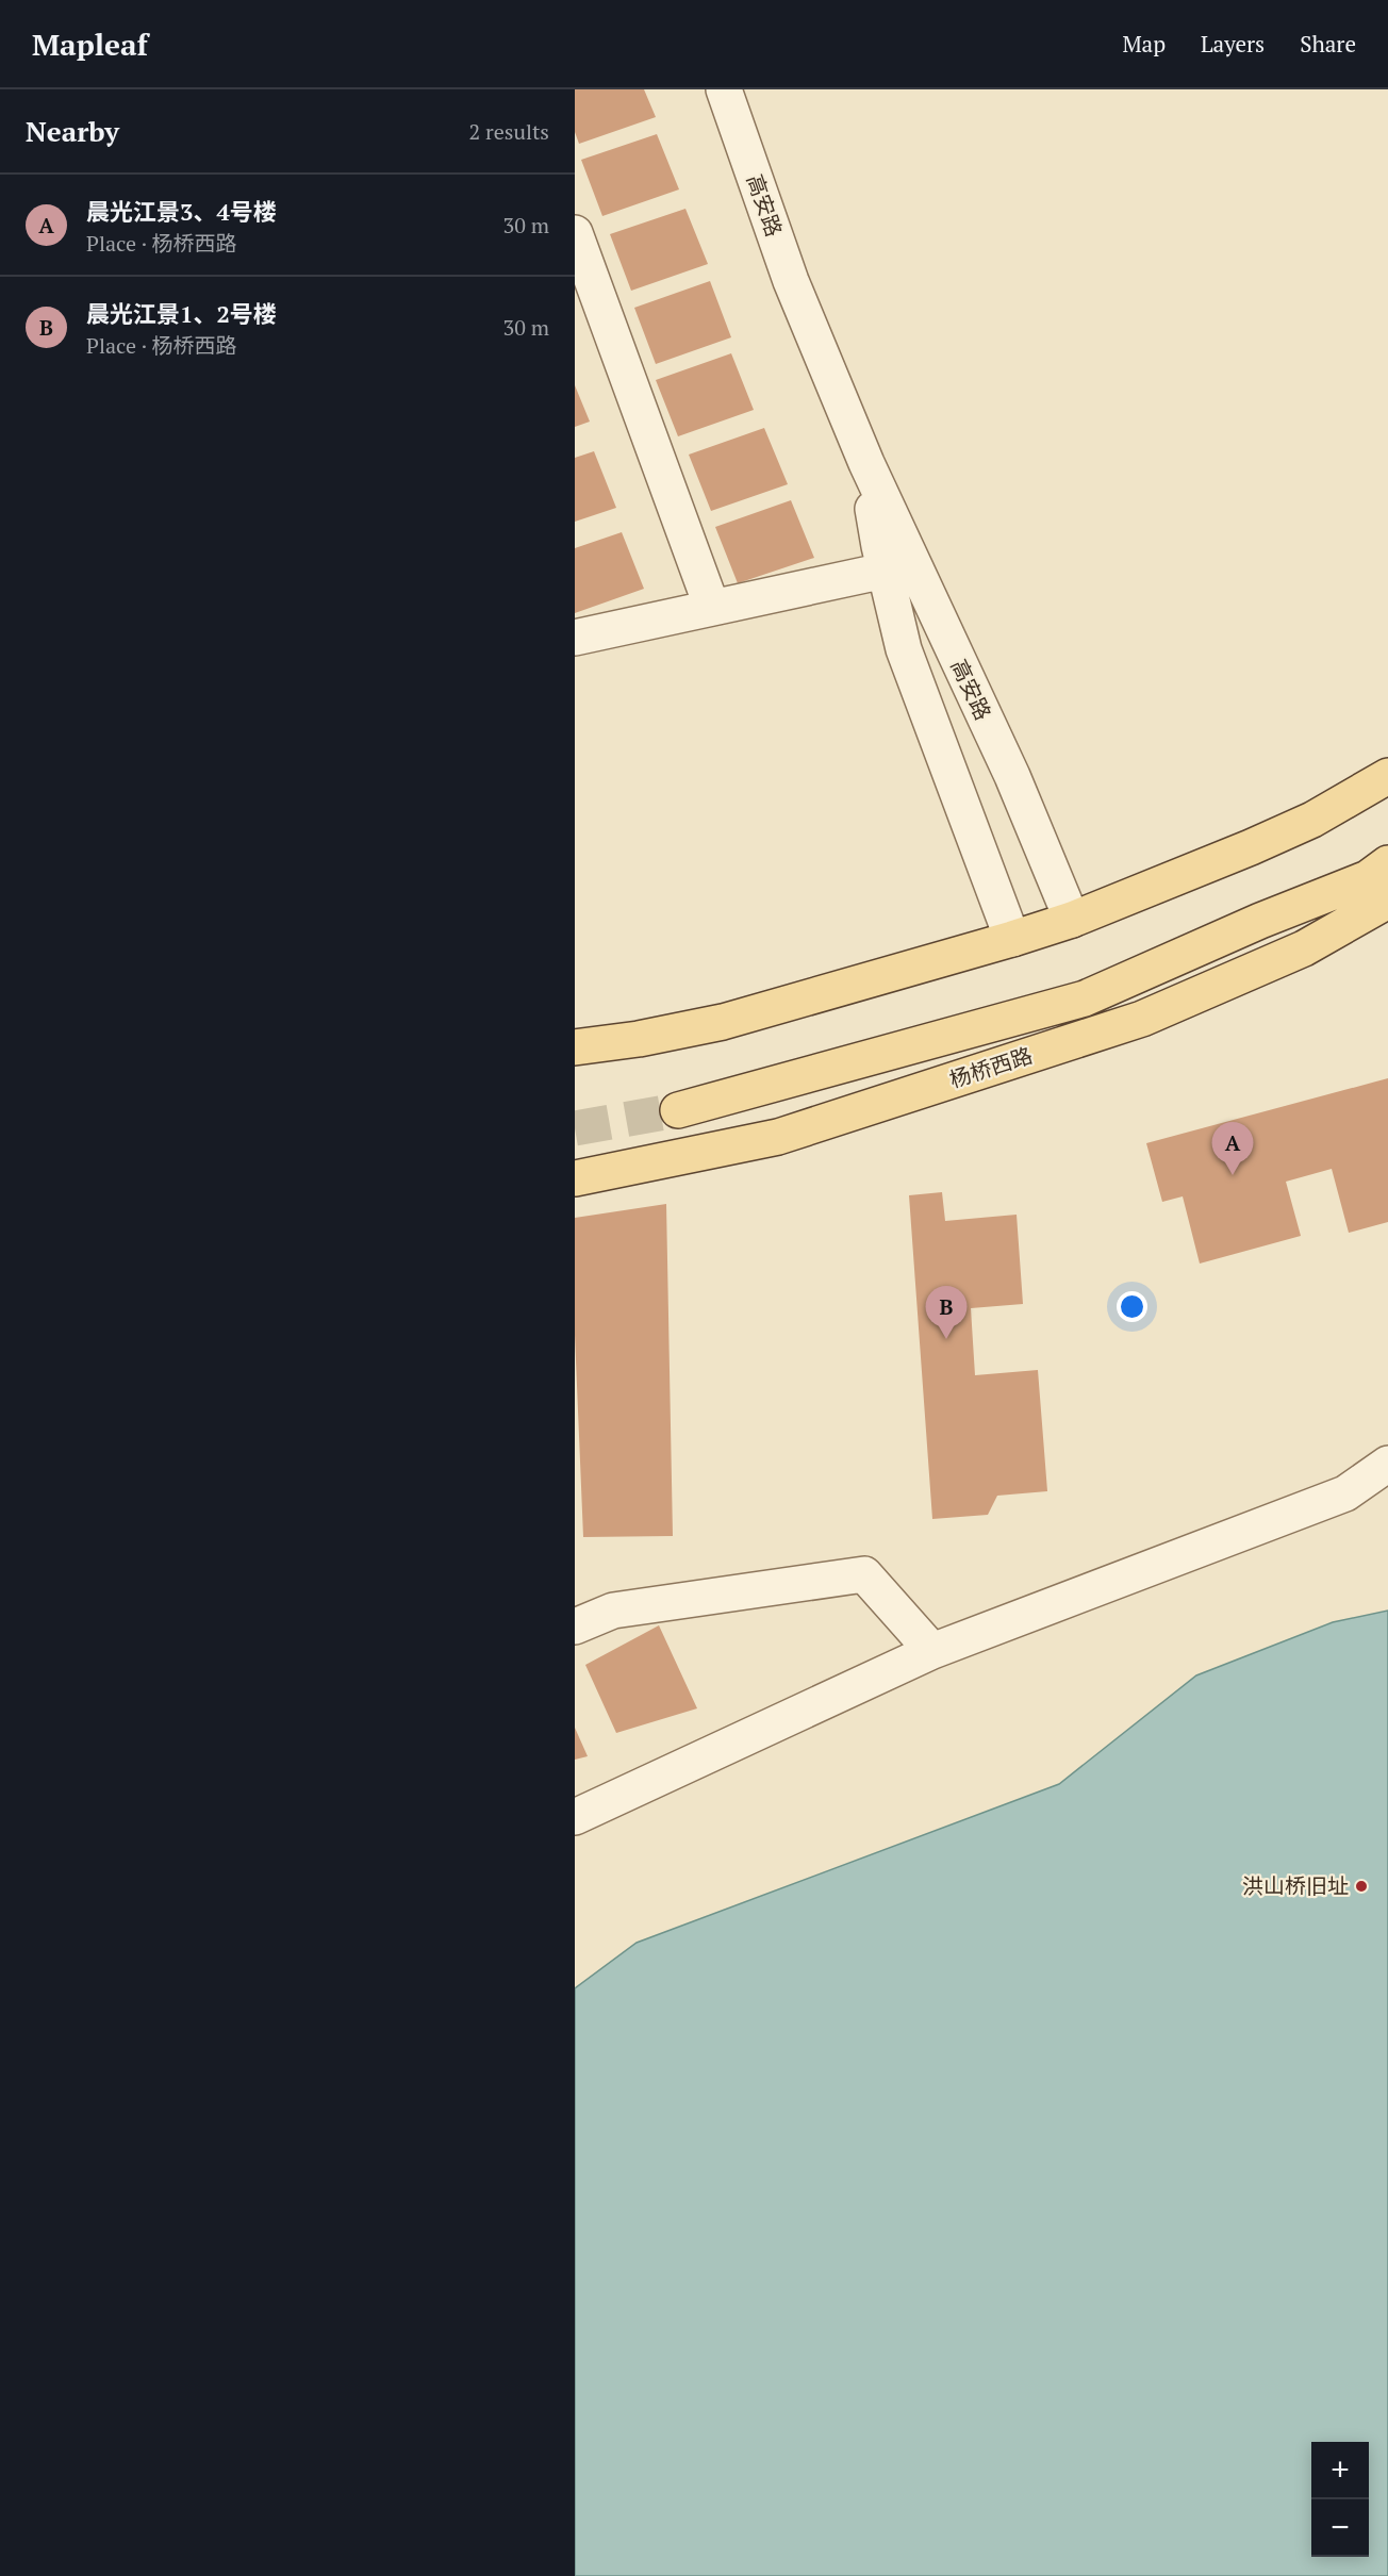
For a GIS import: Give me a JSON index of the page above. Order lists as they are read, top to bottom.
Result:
{
  "streets": {
    "main road": ["杨桥西路"],
    "street": ["高安路"]
  },
  "places": ["洪山桥旧址"],
  "page": {
    "header": "Mapleaf",
    "nav": ["Map", "Layers", "Share"],
    "heading": ["Nearby", "2 results"],
    "list": [
      {
        "mark": "A",
        "name": "晨光江景3、4号楼",
        "note": "Place · 杨桥西路",
        "value": "30 m"
      },
      {
        "mark": "B",
        "name": "晨光江景1、2号楼",
        "note": "Place · 杨桥西路",
        "value": "30 m"
      }
    ],
    "pins": ["A", "B"],
    "map_buttons": ["+", "−"]
  }
}
